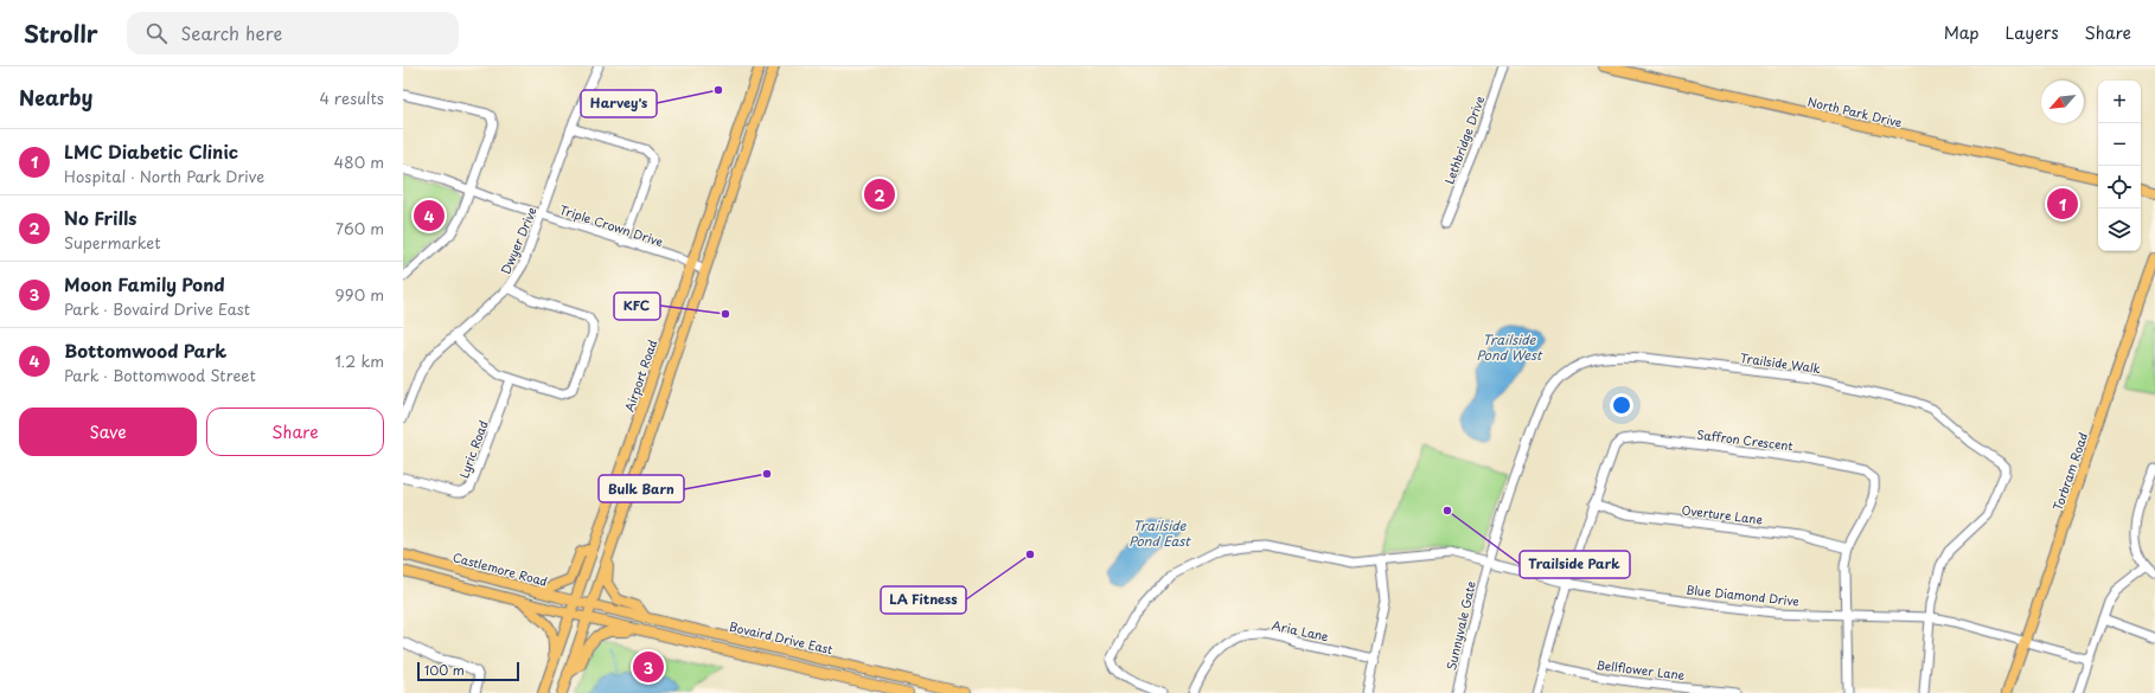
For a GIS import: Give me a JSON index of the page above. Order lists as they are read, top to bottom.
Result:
{
  "streets": {
    "main road": [
      "North Park Drive",
      "Airport Road",
      "Torbram Road",
      "Castlemore Road",
      "Bovaird Drive East"
    ],
    "street": [
      "Lethbridge Drive",
      "Triple Crown Drive",
      "Dwyer Drive",
      "Trailside Walk",
      "Saffron Crescent",
      "Lyric Road",
      "Overture Lane",
      "Blue Diamond Drive",
      "Sunnyvale Gate",
      "Aria Lane",
      "Bellflower Lane"
    ]
  },
  "crossings": [
    ["Triple Crown Drive", "Dwyer Drive"],
    ["Triple Crown Drive", "Airport Road"],
    ["Trailside Walk", "Blue Diamond Drive"],
    ["Trailside Walk", "Sunnyvale Gate"],
    ["Airport Road", "Castlemore Road"],
    ["Saffron Crescent", "Overture Lane"],
    ["Saffron Crescent", "Blue Diamond Drive"],
    ["Saffron Crescent", "Bellflower Lane"],
    ["Torbram Road", "Blue Diamond Drive"],
    ["Castlemore Road", "Bovaird Drive East"],
    ["Blue Diamond Drive", "Sunnyvale Gate"]
  ],
  "water": ["Trailside Pond West", "Trailside Pond East"],
  "places": [
    "Harvey's",
    "KFC",
    "Bulk Barn",
    "Trailside Park",
    "LA Fitness"
  ],
  "scale_bar": "100 m",
  "north": "bottom left",
  "page": {
    "header": "Strollr",
    "search": "Search here",
    "nav": ["Map", "Layers", "Share"],
    "heading": ["Nearby", "4 results"],
    "map_buttons": ["+", "−"],
    "list": [
      {
        "mark": "1",
        "name": "LMC Diabetic Clinic",
        "note": "Hospital · North Park Drive",
        "value": "480 m"
      },
      {
        "mark": "2",
        "name": "No Frills",
        "note": "Supermarket",
        "value": "760 m"
      },
      {
        "mark": "3",
        "name": "Moon Family Pond",
        "note": "Park · Bovaird Drive East",
        "value": "990 m"
      },
      {
        "mark": "4",
        "name": "Bottomwood Park",
        "note": "Park · Bottomwood Street",
        "value": "1.2 km"
      }
    ],
    "pins": [
      "2",
      "1",
      "4",
      "3"
    ],
    "buttons": ["Save", "Share"],
    "scale": "100 m"
  }
}
